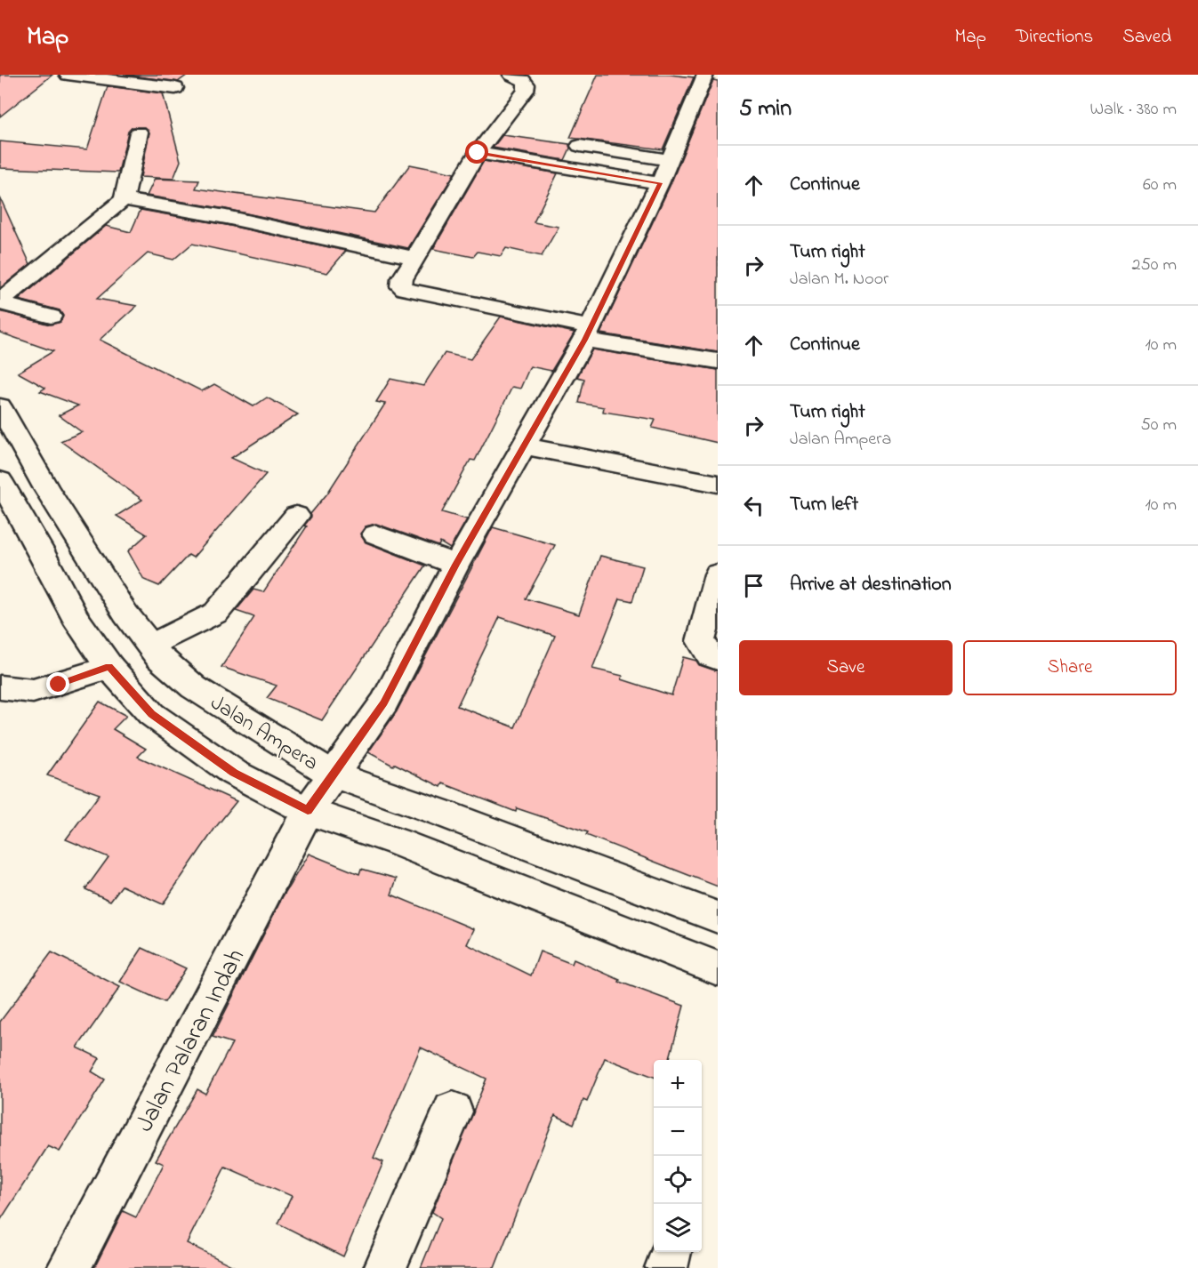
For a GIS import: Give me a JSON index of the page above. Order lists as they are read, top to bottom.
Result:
{
  "streets": {
    "street": ["Jalan Ampera", "Jalan Palaran Indah"]
  },
  "crossings": [
    ["Jalan Ampera", "Jalan Palaran Indah"]
  ],
  "page": {
    "header": "Map",
    "nav": ["Map", "Directions", "Saved"],
    "heading": ["5 min", "Walk · 380 m"],
    "list": [
      ["Continue", "60 m"],
      ["Turn right", "Jalan M. Noor", "250 m"],
      ["Continue", "10 m"],
      ["Turn right", "Jalan Ampera", "50 m"],
      ["Turn left", "10 m"],
      "Arrive at destination"
    ],
    "buttons": ["Save", "Share"],
    "map_buttons": ["+", "−"]
  }
}
